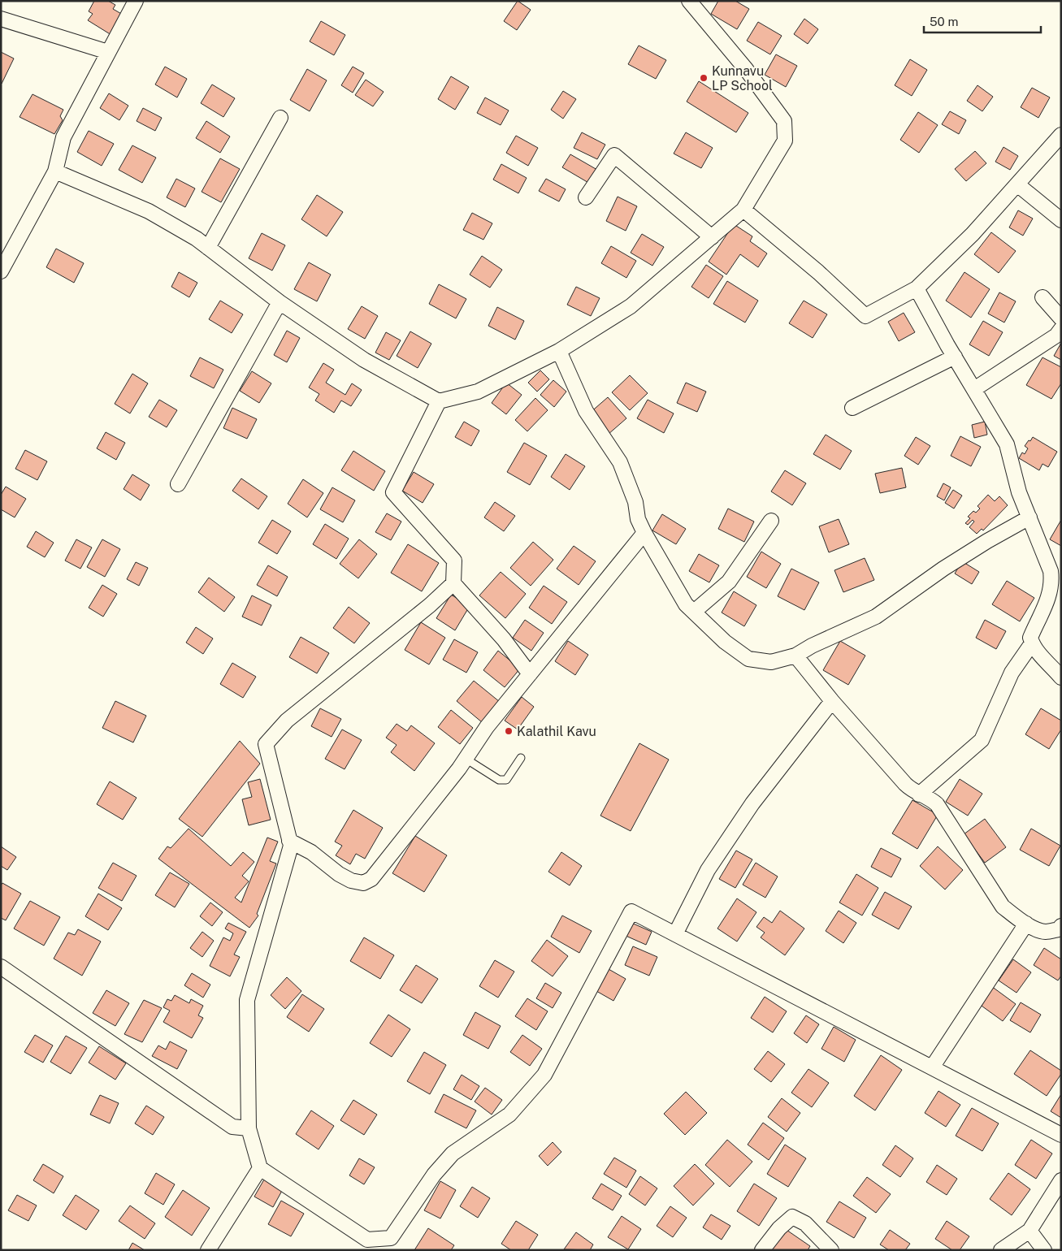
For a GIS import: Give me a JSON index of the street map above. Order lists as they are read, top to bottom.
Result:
{
  "places": ["Kunnavu LP School", "Kalathil Kavu"],
  "scale_bar": "50 m"
}
